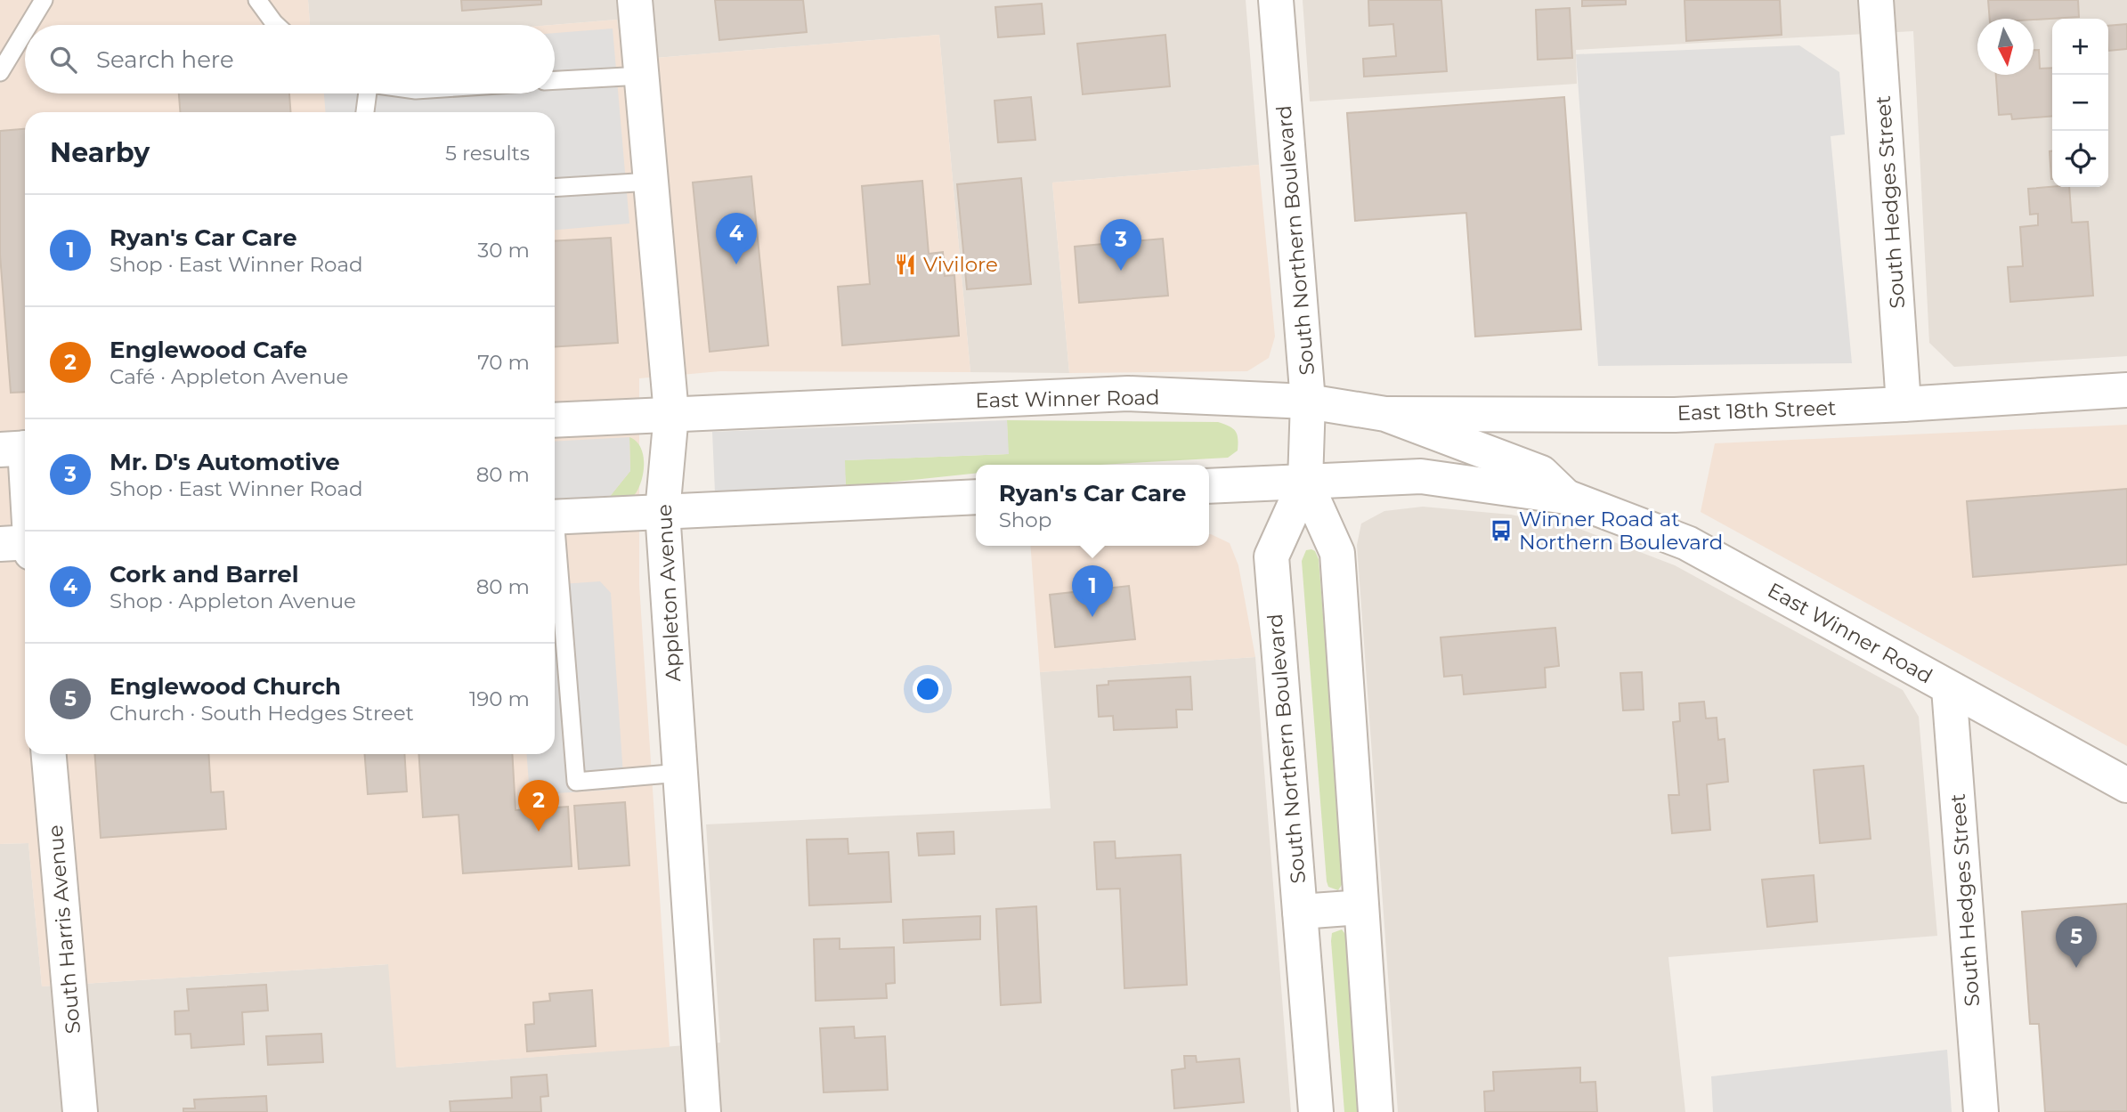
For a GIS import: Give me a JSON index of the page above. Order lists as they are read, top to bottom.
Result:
{
  "streets": {
    "street": [
      "South Hedges Street",
      "South Northern Boulevard",
      "East Winner Road",
      "East 18th Street",
      "Appleton Avenue",
      "South Harris Avenue"
    ]
  },
  "crossings": [
    ["South Hedges Street", "East Winner Road"],
    ["South Hedges Street", "East 18th Street"],
    ["South Northern Boulevard", "East Winner Road"],
    ["East Winner Road", "East 18th Street"],
    ["East Winner Road", "Appleton Avenue"]
  ],
  "places": {
    "restaurant": ["Vivilore"],
    "bus stop": ["Winner Road at Northern Boulevard"]
  },
  "north": "bottom",
  "page": {
    "map_buttons": ["+", "−"],
    "search": "Search here",
    "heading": ["Nearby", "5 results"],
    "list": [
      {
        "mark": "1",
        "name": "Ryan's Car Care",
        "note": "Shop · East Winner Road",
        "value": "30 m"
      },
      {
        "mark": "2",
        "name": "Englewood Cafe",
        "note": "Café · Appleton Avenue",
        "value": "70 m"
      },
      {
        "mark": "3",
        "name": "Mr. D's Automotive",
        "note": "Shop · East Winner Road",
        "value": "80 m"
      },
      {
        "mark": "4",
        "name": "Cork and Barrel",
        "note": "Shop · Appleton Avenue",
        "value": "80 m"
      },
      {
        "mark": "5",
        "name": "Englewood Church",
        "note": "Church · South Hedges Street",
        "value": "190 m"
      }
    ],
    "pins": [
      "4",
      "3",
      "1",
      "2",
      "5"
    ],
    "popup": ["Ryan's Car Care", "Shop"]
  }
}
